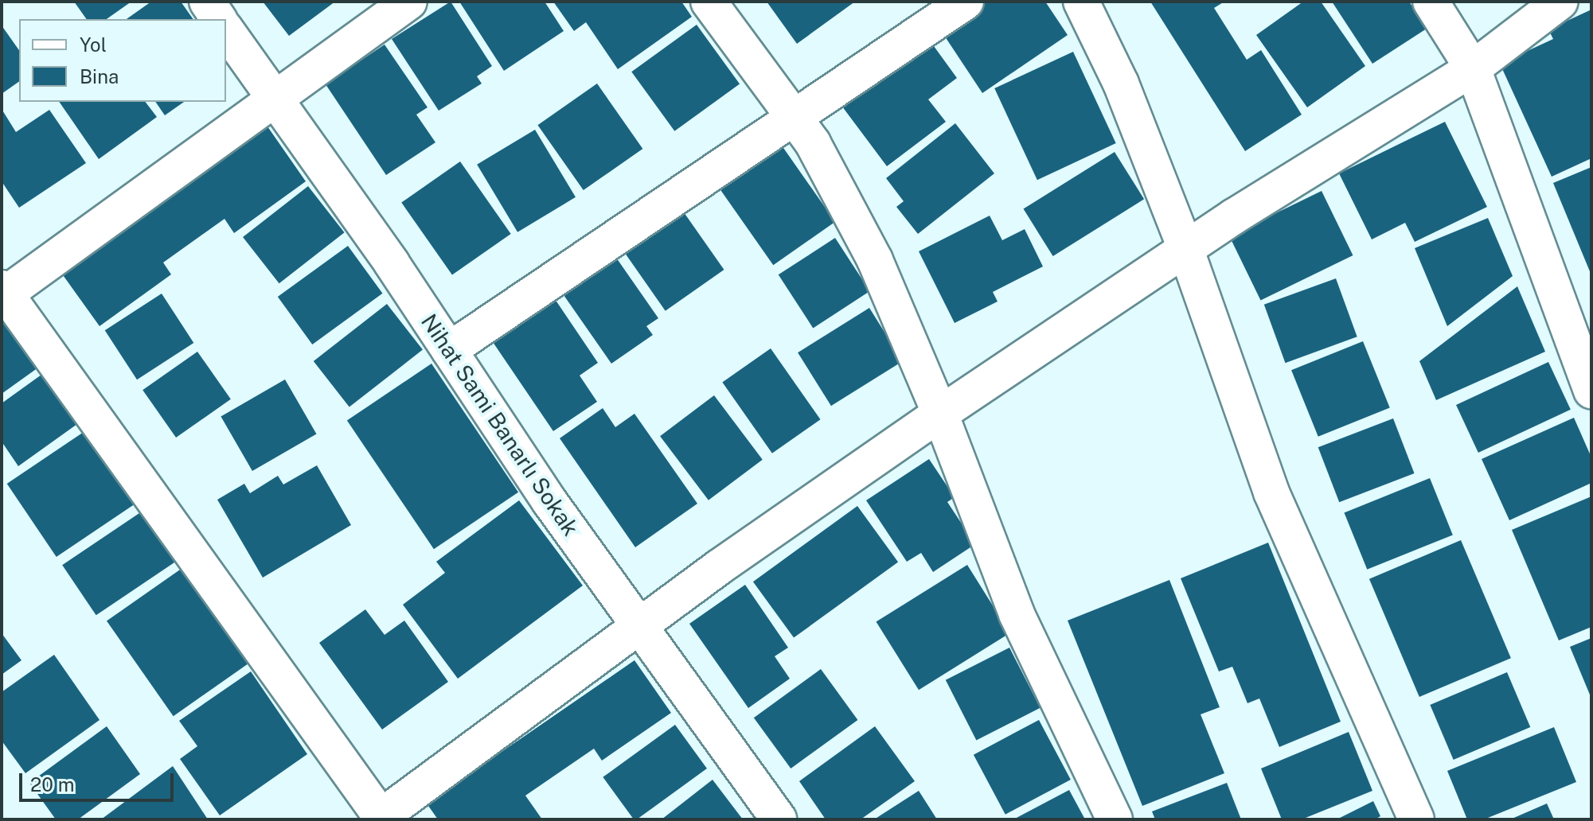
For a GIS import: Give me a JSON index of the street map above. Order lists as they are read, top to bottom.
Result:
{
  "streets": {
    "street": ["Nihat Sami Banarlı Sokak"]
  },
  "legend": ["Yol", "Bina"],
  "scale_bar": "20 m"
}
